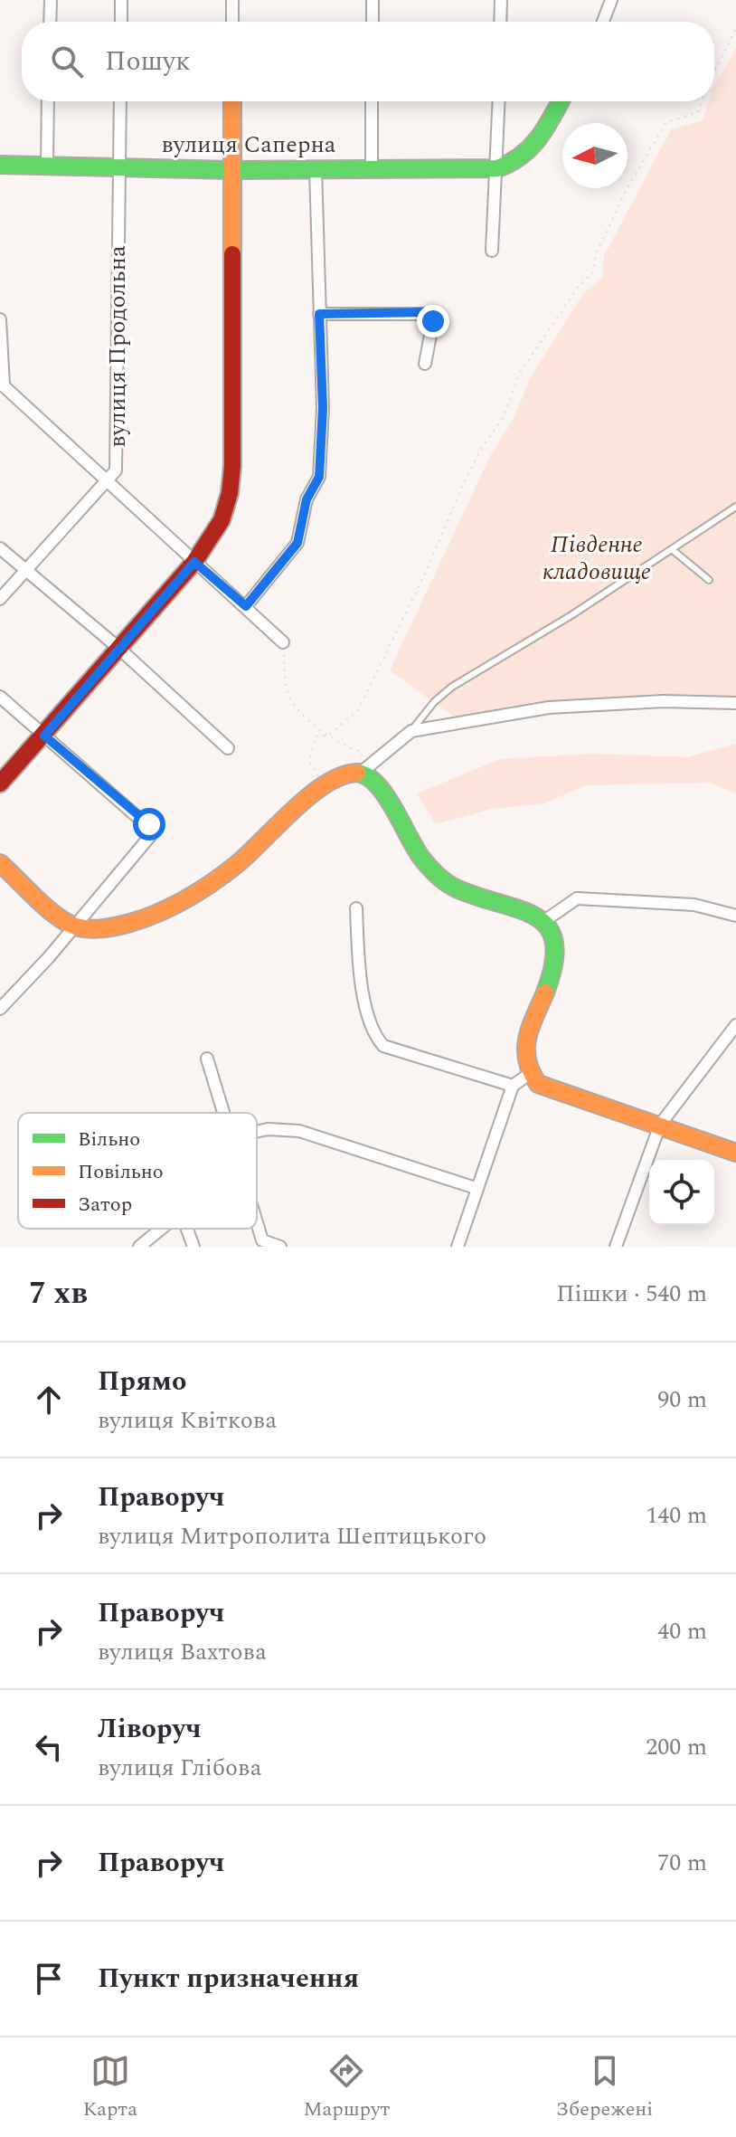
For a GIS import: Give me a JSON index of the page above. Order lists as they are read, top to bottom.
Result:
{
  "streets": {
    "street": ["вулиця Саперна", "вулиця Продольна"]
  },
  "crossings": [
    ["вулиця Саперна", "вулиця Продольна"]
  ],
  "parks": ["Південне кладовище"],
  "legend": ["Вільно", "Повільно", "Затор"],
  "north": "left",
  "page": {
    "search": "Пошук",
    "heading": ["7 хв", "Пішки · 540 m"],
    "list": [
      ["Прямо", "вулиця Квіткова", "90 m"],
      ["Праворуч", "вулиця Митрополита Шептицького", "140 m"],
      ["Праворуч", "вулиця Вахтова", "40 m"],
      ["Ліворуч", "вулиця Глібова", "200 m"],
      ["Праворуч", "70 m"],
      "Пункт призначення"
    ],
    "nav": ["Карта", "Маршрут", "Збережені"]
  }
}
